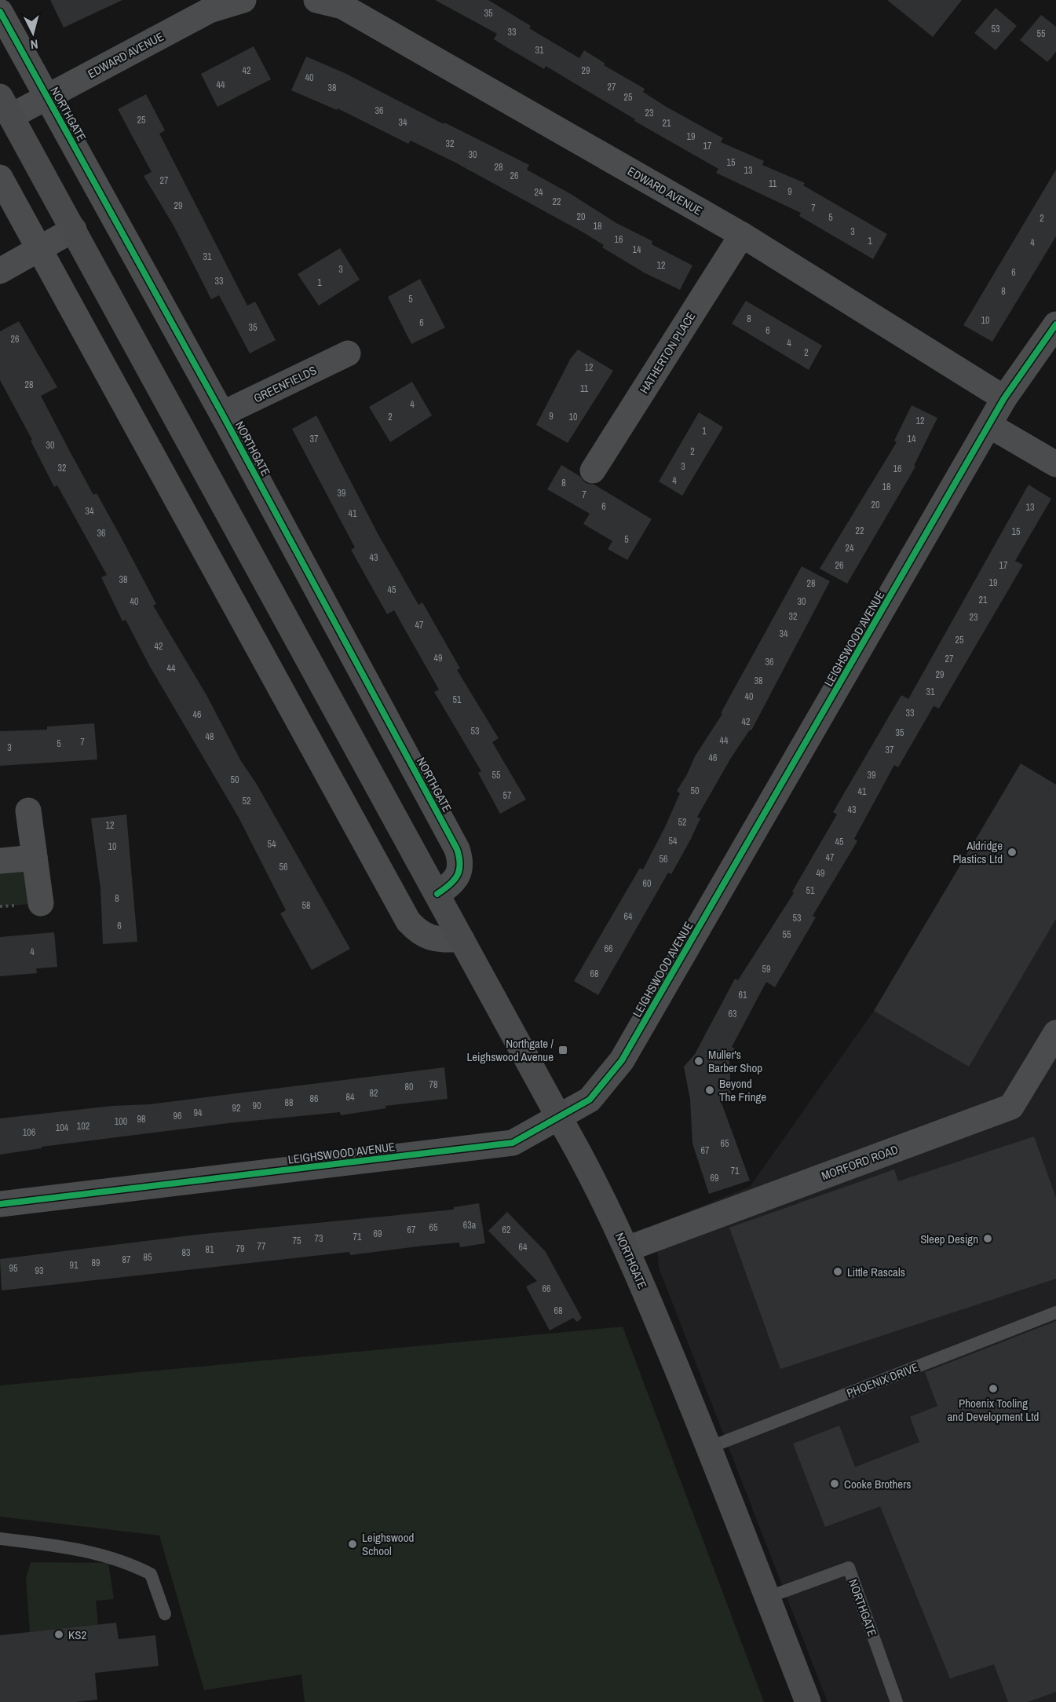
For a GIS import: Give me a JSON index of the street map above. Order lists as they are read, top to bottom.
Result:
{
  "streets": {
    "main road": ["NORTHGATE"],
    "street": [
      "EDWARD AVENUE",
      "HATHERTON PLACE",
      "GREENFIELDS",
      "LEIGHSWOOD AVENUE",
      "MORFORD ROAD"
    ],
    "lane": ["PHOENIX DRIVE"]
  },
  "crossings": [
    ["EDWARD AVENUE", "NORTHGATE"],
    ["EDWARD AVENUE", "HATHERTON PLACE"],
    ["EDWARD AVENUE", "LEIGHSWOOD AVENUE"],
    ["NORTHGATE", "GREENFIELDS"],
    ["NORTHGATE", "LEIGHSWOOD AVENUE"],
    ["NORTHGATE", "MORFORD ROAD"],
    ["NORTHGATE", "PHOENIX DRIVE"]
  ],
  "places": {
    "other": [
      "Aldridge Plastics Ltd",
      "Muller's Barber Shop",
      "Beyond The Fringe",
      "Sleep Design",
      "Little Rascals",
      "Phoenix Tooling and Development Ltd",
      "Cooke Brothers",
      "Leighswood School",
      "KS2"
    ],
    "transit": ["Northgate / Leighswood Avenue"]
  },
  "house_numbers": [
    "35",
    "53",
    "33",
    "55",
    "31",
    "42",
    "29",
    "40",
    "44",
    "27",
    "38",
    "25",
    "36",
    "23",
    "25",
    "34",
    "21",
    "19",
    "32",
    "17",
    "30",
    "15",
    "28",
    "13",
    "26",
    "27",
    "11",
    "9",
    "24",
    "22",
    "29",
    "7",
    "20",
    "5",
    "2",
    "18",
    "3",
    "16",
    "1",
    "4",
    "14",
    "31",
    "12",
    "3",
    "6",
    "33",
    "1",
    "8",
    "5",
    "8",
    "10",
    "6",
    "35",
    "6",
    "26",
    "4",
    "2",
    "12",
    "28",
    "11",
    "4",
    "9",
    "2",
    "10",
    "12",
    "1",
    "37",
    "14",
    "30",
    "2",
    "3",
    "32",
    "16",
    "4",
    "8",
    "18",
    "39",
    "7",
    "20",
    "6",
    "13",
    "34",
    "41",
    "22",
    "15",
    "36",
    "5",
    "24",
    "43",
    "26",
    "17",
    "38",
    "19",
    "28",
    "45",
    "21",
    "40",
    "30",
    "32",
    "23",
    "47",
    "34",
    "25",
    "42",
    "49",
    "27",
    "36",
    "44",
    "29",
    "38",
    "31",
    "40",
    "51",
    "33",
    "46",
    "42",
    "53",
    "35",
    "48",
    "44",
    "7",
    "5",
    "3",
    "37",
    "46",
    "55",
    "39",
    "50",
    "50",
    "41",
    "57",
    "52",
    "43",
    "52",
    "12",
    "54",
    "45",
    "54",
    "10",
    "47",
    "56",
    "56",
    "49",
    "60",
    "51",
    "8",
    "58",
    "64",
    "53",
    "6",
    "55",
    "66",
    "4",
    "59",
    "68",
    "61",
    "63",
    "78",
    "80",
    "82",
    "84",
    "86",
    "88",
    "90",
    "92",
    "94",
    "96",
    "98",
    "100",
    "102",
    "104",
    "106",
    "65",
    "67",
    "71",
    "69",
    "63a",
    "65",
    "67",
    "62",
    "69",
    "71",
    "73",
    "75",
    "77",
    "64",
    "79",
    "81",
    "83",
    "85",
    "87",
    "89",
    "91",
    "95",
    "93",
    "66",
    "68"
  ],
  "north": "bottom"
}
